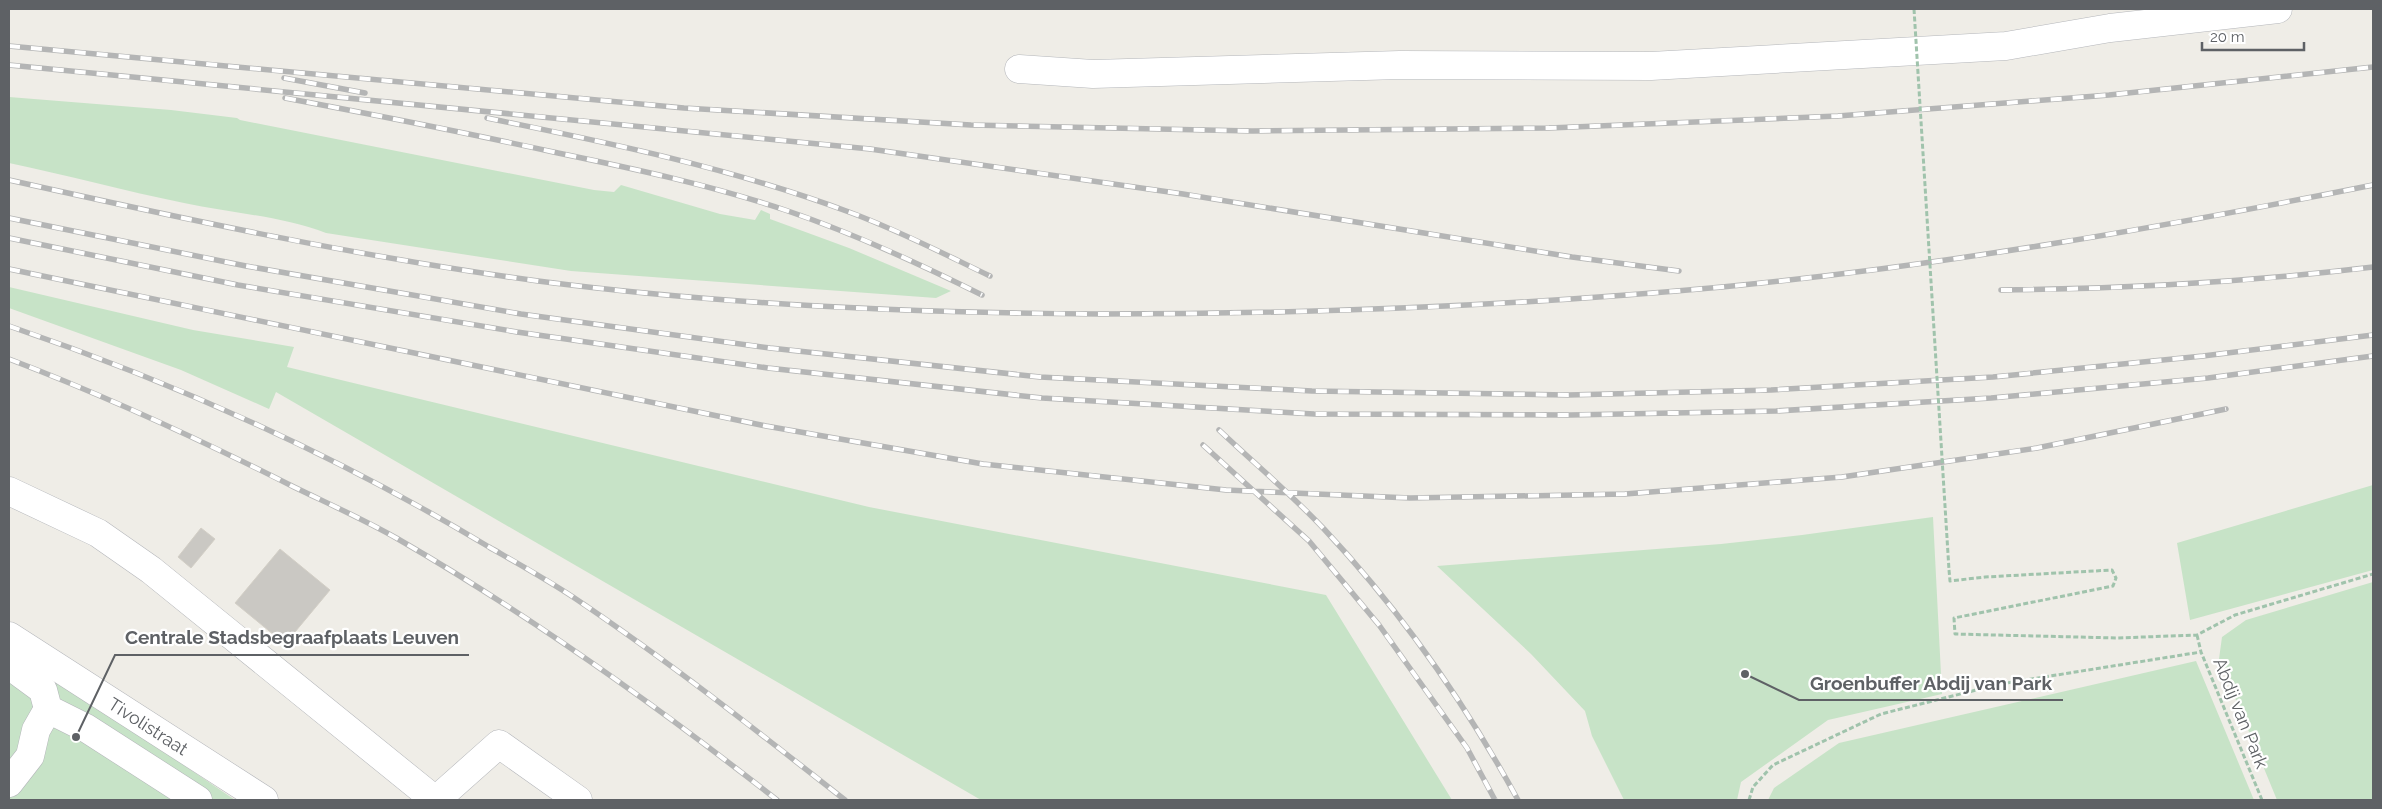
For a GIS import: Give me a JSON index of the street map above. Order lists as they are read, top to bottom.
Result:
{
  "streets": {
    "street": ["Tivolistraat"],
    "path": ["Abdij van Park"]
  },
  "places": ["Groenbuffer Abdij van Park", "Centrale Stadsbegraafplaats Leuven"],
  "scale_bar": "20 m"
}
